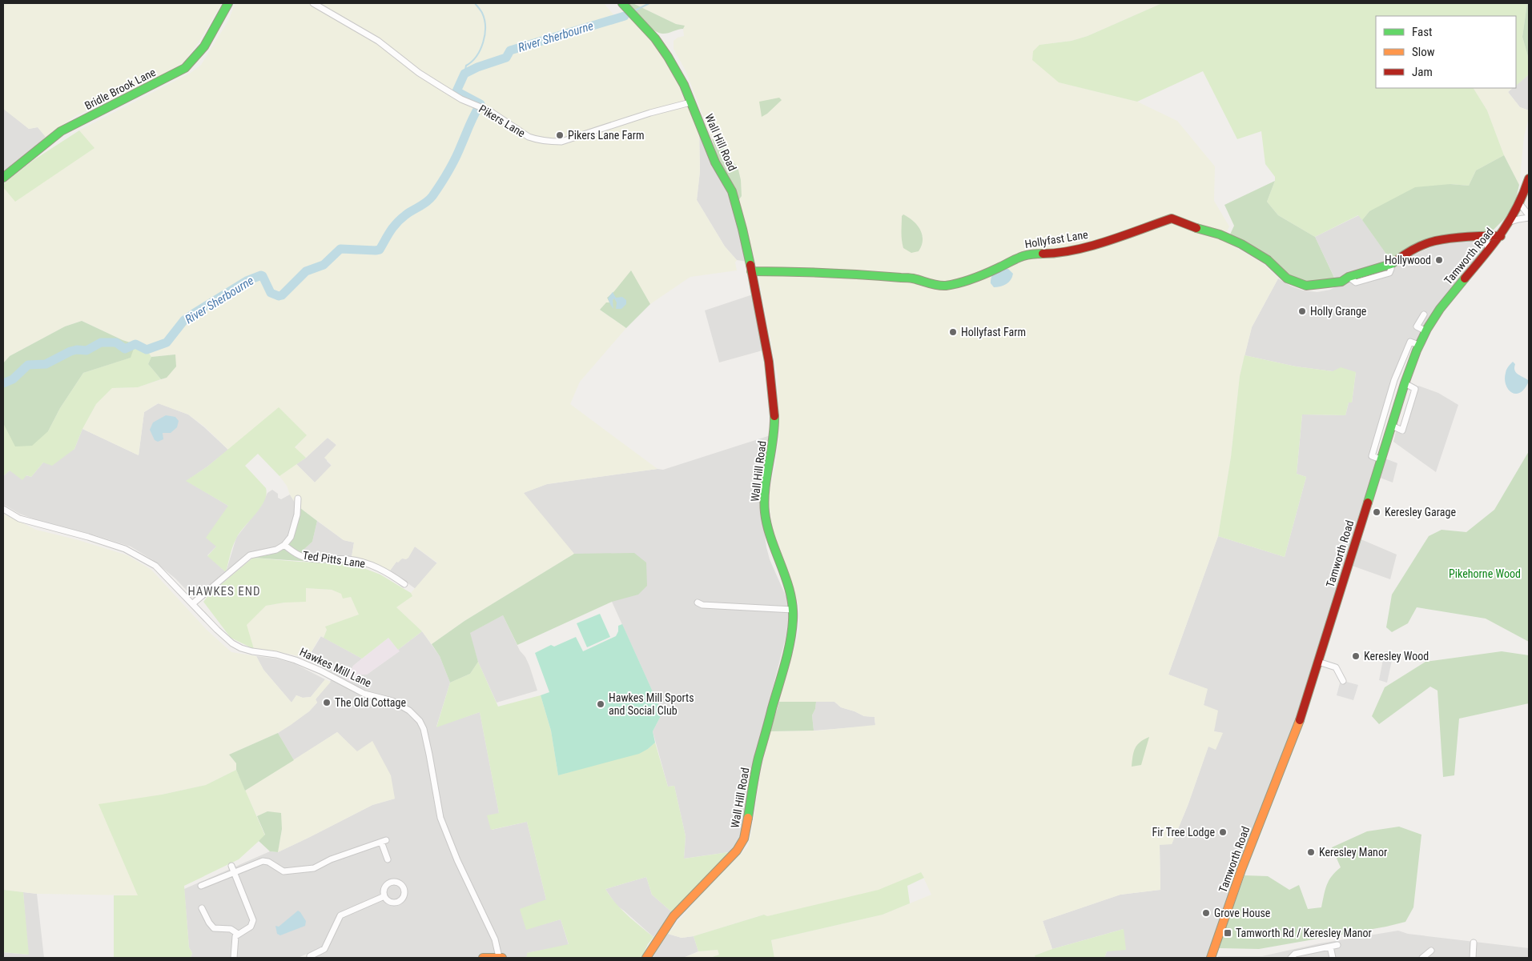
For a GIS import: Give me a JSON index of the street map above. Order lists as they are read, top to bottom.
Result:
{
  "streets": {
    "street": [
      "Bridle Brook Lane",
      "Pikers Lane",
      "Wall Hill Road",
      "Hollyfast Lane",
      "Tamworth Road",
      "Ted Pitts Lane",
      "Hawkes Mill Lane"
    ]
  },
  "crossings": [
    ["Pikers Lane", "Wall Hill Road"],
    ["Wall Hill Road", "Hollyfast Lane"],
    ["Hollyfast Lane", "Tamworth Road"]
  ],
  "districts": ["HAWKES END"],
  "water": ["River Sherbourne"],
  "parks": ["Pikehorne Wood"],
  "places": {
    "other": [
      "Pikers Lane Farm",
      "Hollywood",
      "Holly Grange",
      "Hollyfast Farm",
      "Keresley Garage",
      "Keresley Wood",
      "The Old Cottage",
      "Hawkes Mill Sports and Social Club",
      "Fir Tree Lodge",
      "Keresley Manor",
      "Grove House"
    ],
    "transit": ["Tamworth Rd / Keresley Manor"]
  },
  "legend": ["Fast", "Slow", "Jam"]
}
